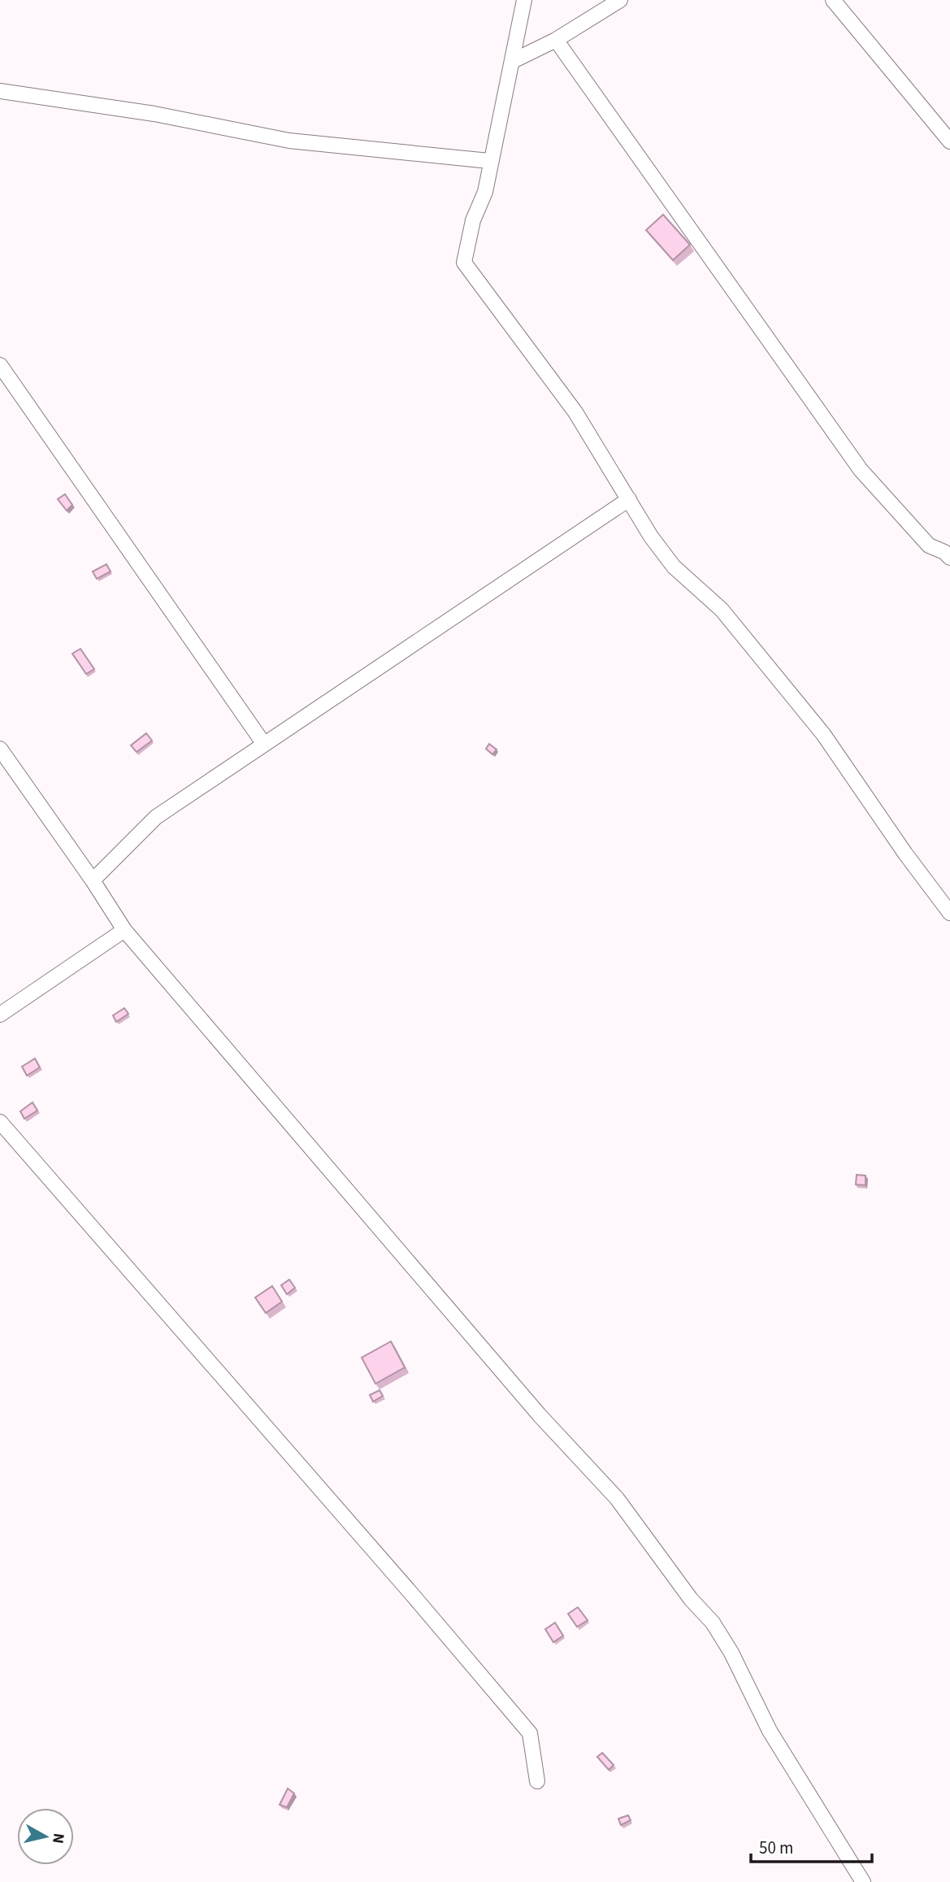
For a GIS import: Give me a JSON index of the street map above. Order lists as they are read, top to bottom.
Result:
{
  "scale_bar": "50 m",
  "north": "right"
}
